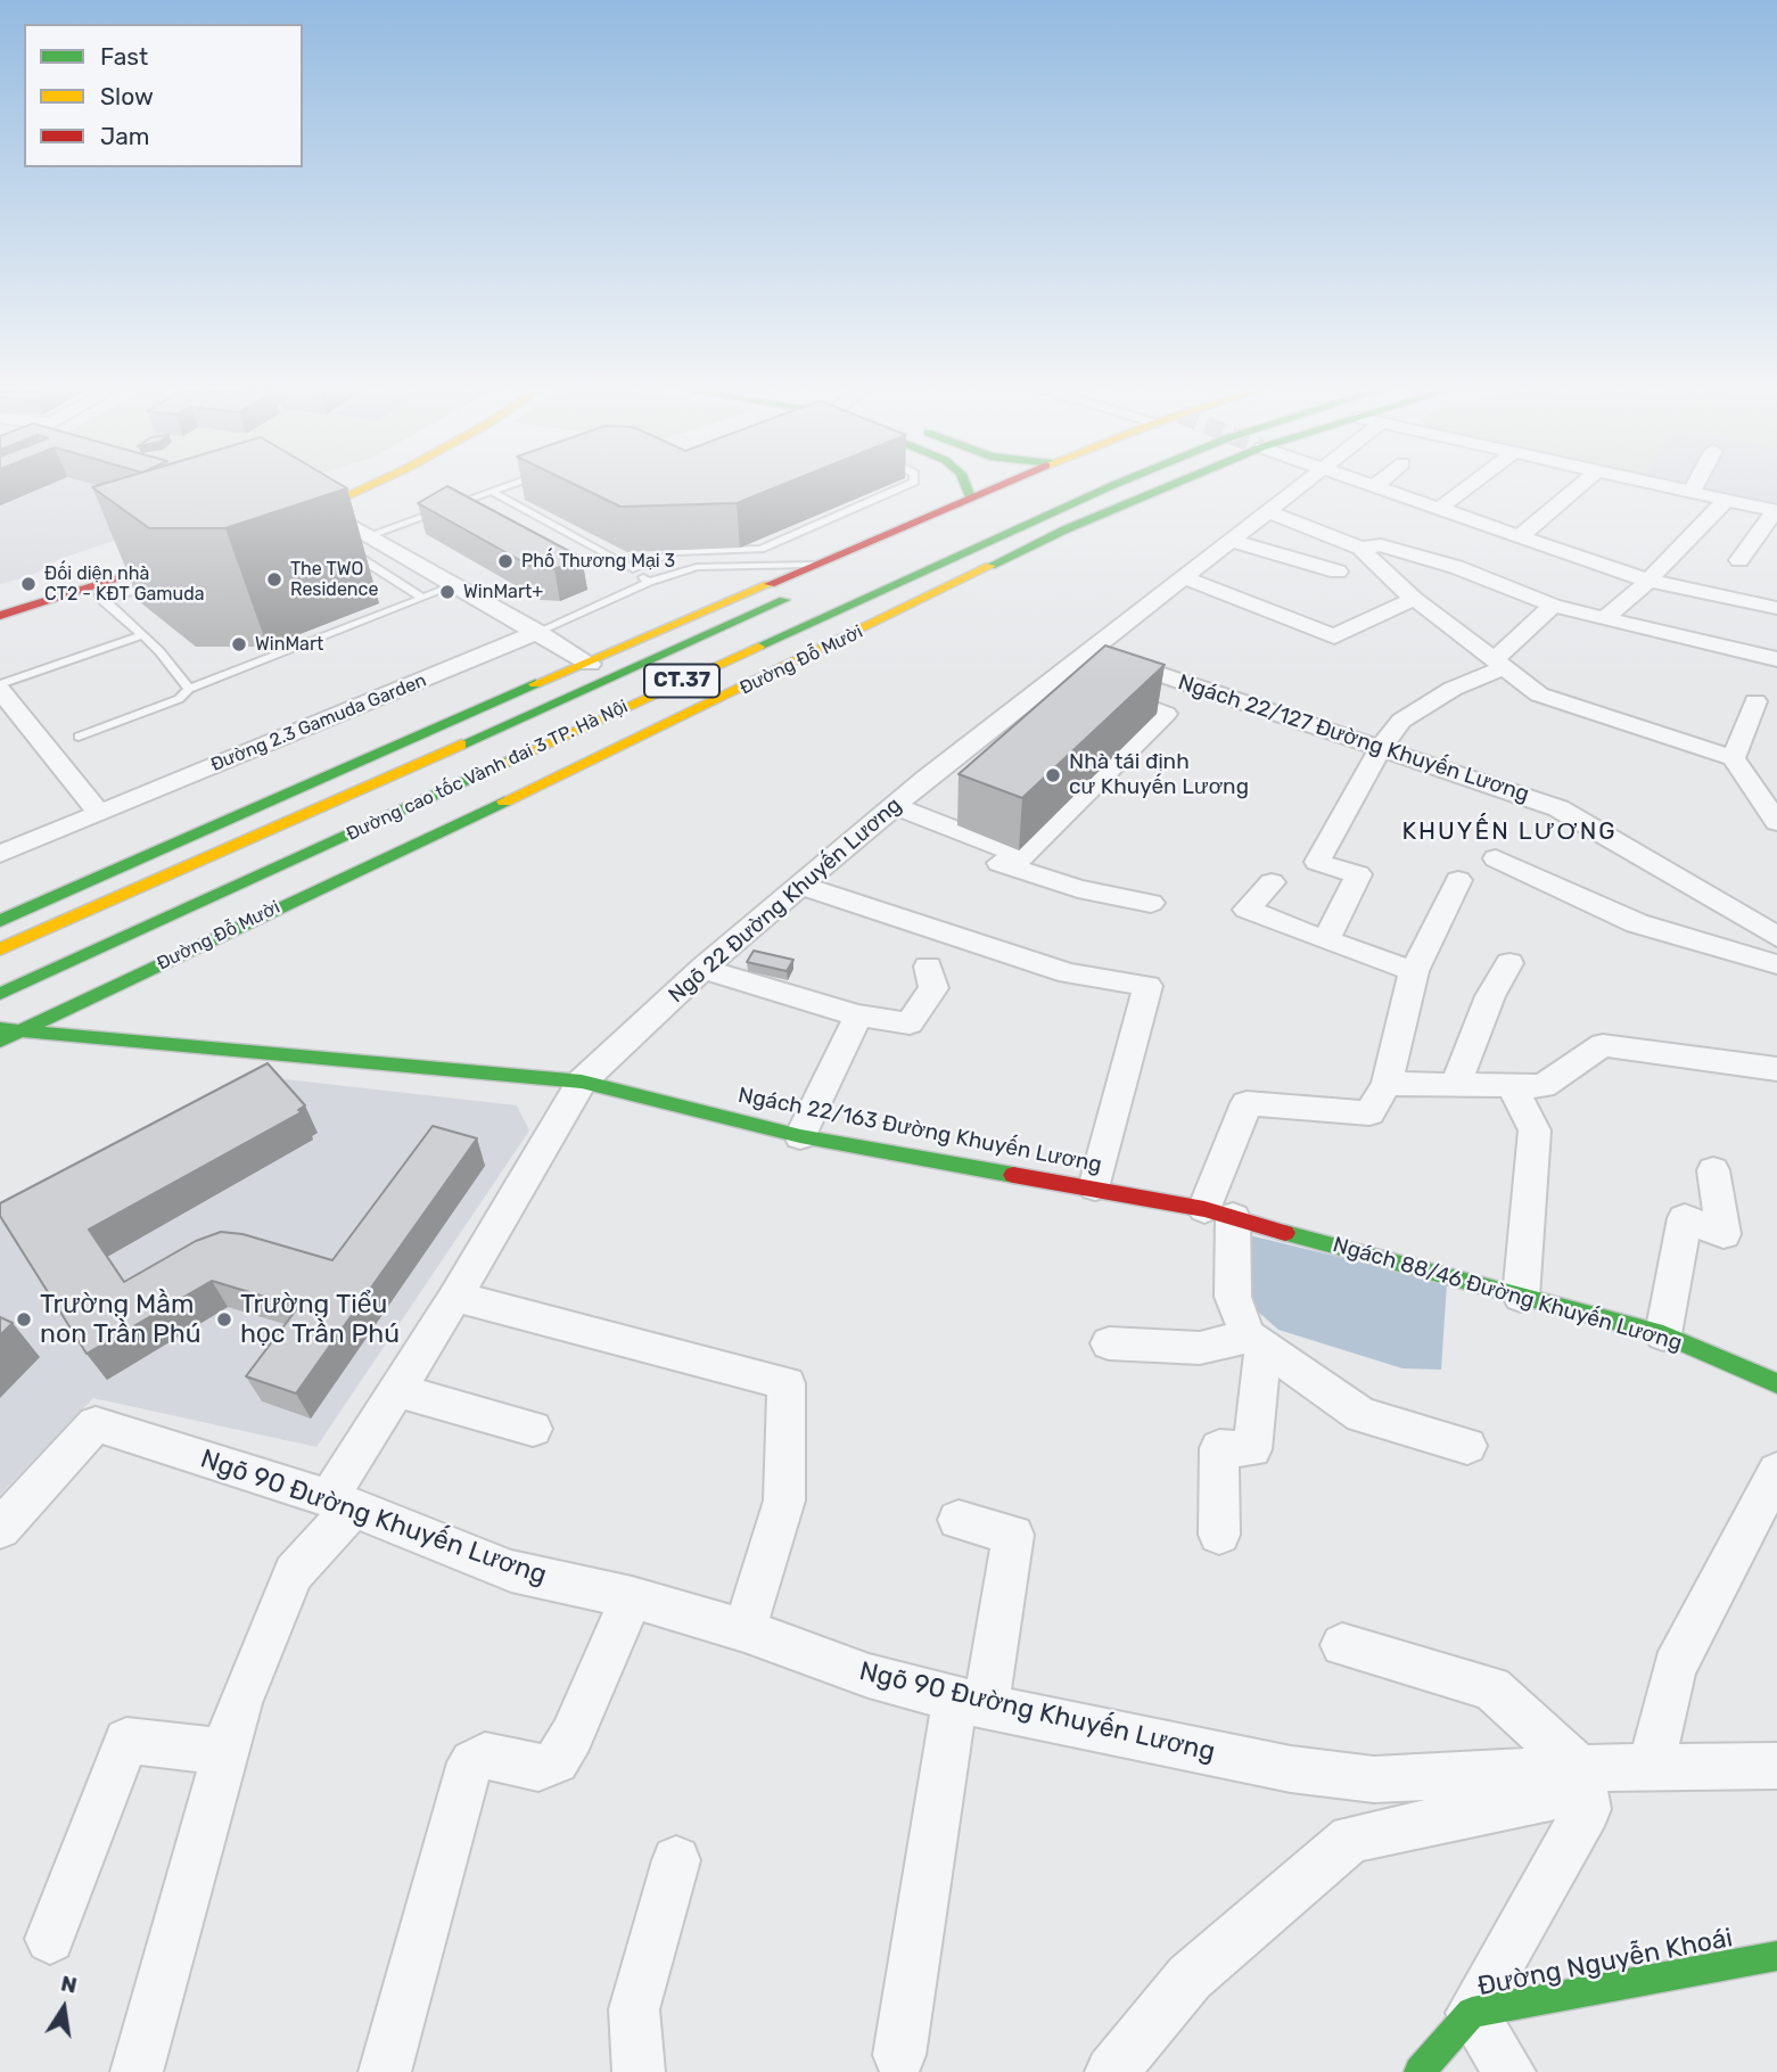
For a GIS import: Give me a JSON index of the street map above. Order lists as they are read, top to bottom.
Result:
{
  "streets": {
    "main road": [
      "Đường Đỗ Mười",
      "CT.37",
      "Đường cao tốc Vành đai 3 TP. Hà Nội",
      "Ngách 22/163 Đường Khuyến Lương",
      "Ngách 88/46 Đường Khuyến Lương",
      "Đường Nguyễn Khoái"
    ],
    "street": [
      "Đường 2.3 Gamuda Garden",
      "Ngách 22/127 Đường Khuyến Lương",
      "Ngõ 22 Đường Khuyến Lương",
      "Ngõ 90 Đường Khuyến Lương"
    ]
  },
  "crossings": [
    ["Đường Đỗ Mười", "Ngách 22/163 Đường Khuyến Lương"],
    ["Ngách 22/127 Đường Khuyến Lương", "Ngõ 22 Đường Khuyến Lương"],
    ["Ngõ 22 Đường Khuyến Lương", "Ngách 22/163 Đường Khuyến Lương"],
    ["Ngõ 22 Đường Khuyến Lương", "Ngõ 90 Đường Khuyến Lương"],
    ["Ngách 22/163 Đường Khuyến Lương", "Ngách 88/46 Đường Khuyến Lương"]
  ],
  "districts": ["KHUYẾN LƯƠNG"],
  "places": [
    "Phố Thương Mại 3",
    "The TWO Residence",
    "Đối diện nhà CT2 - KĐT Gamuda",
    "WinMart+",
    "WinMart",
    "Nhà tái định cư Khuyến Lương",
    "Trường Mầm non Trần Phú",
    "Trường Tiểu học Trần Phú"
  ],
  "legend": ["Fast", "Slow", "Jam"],
  "north": "top"
}
